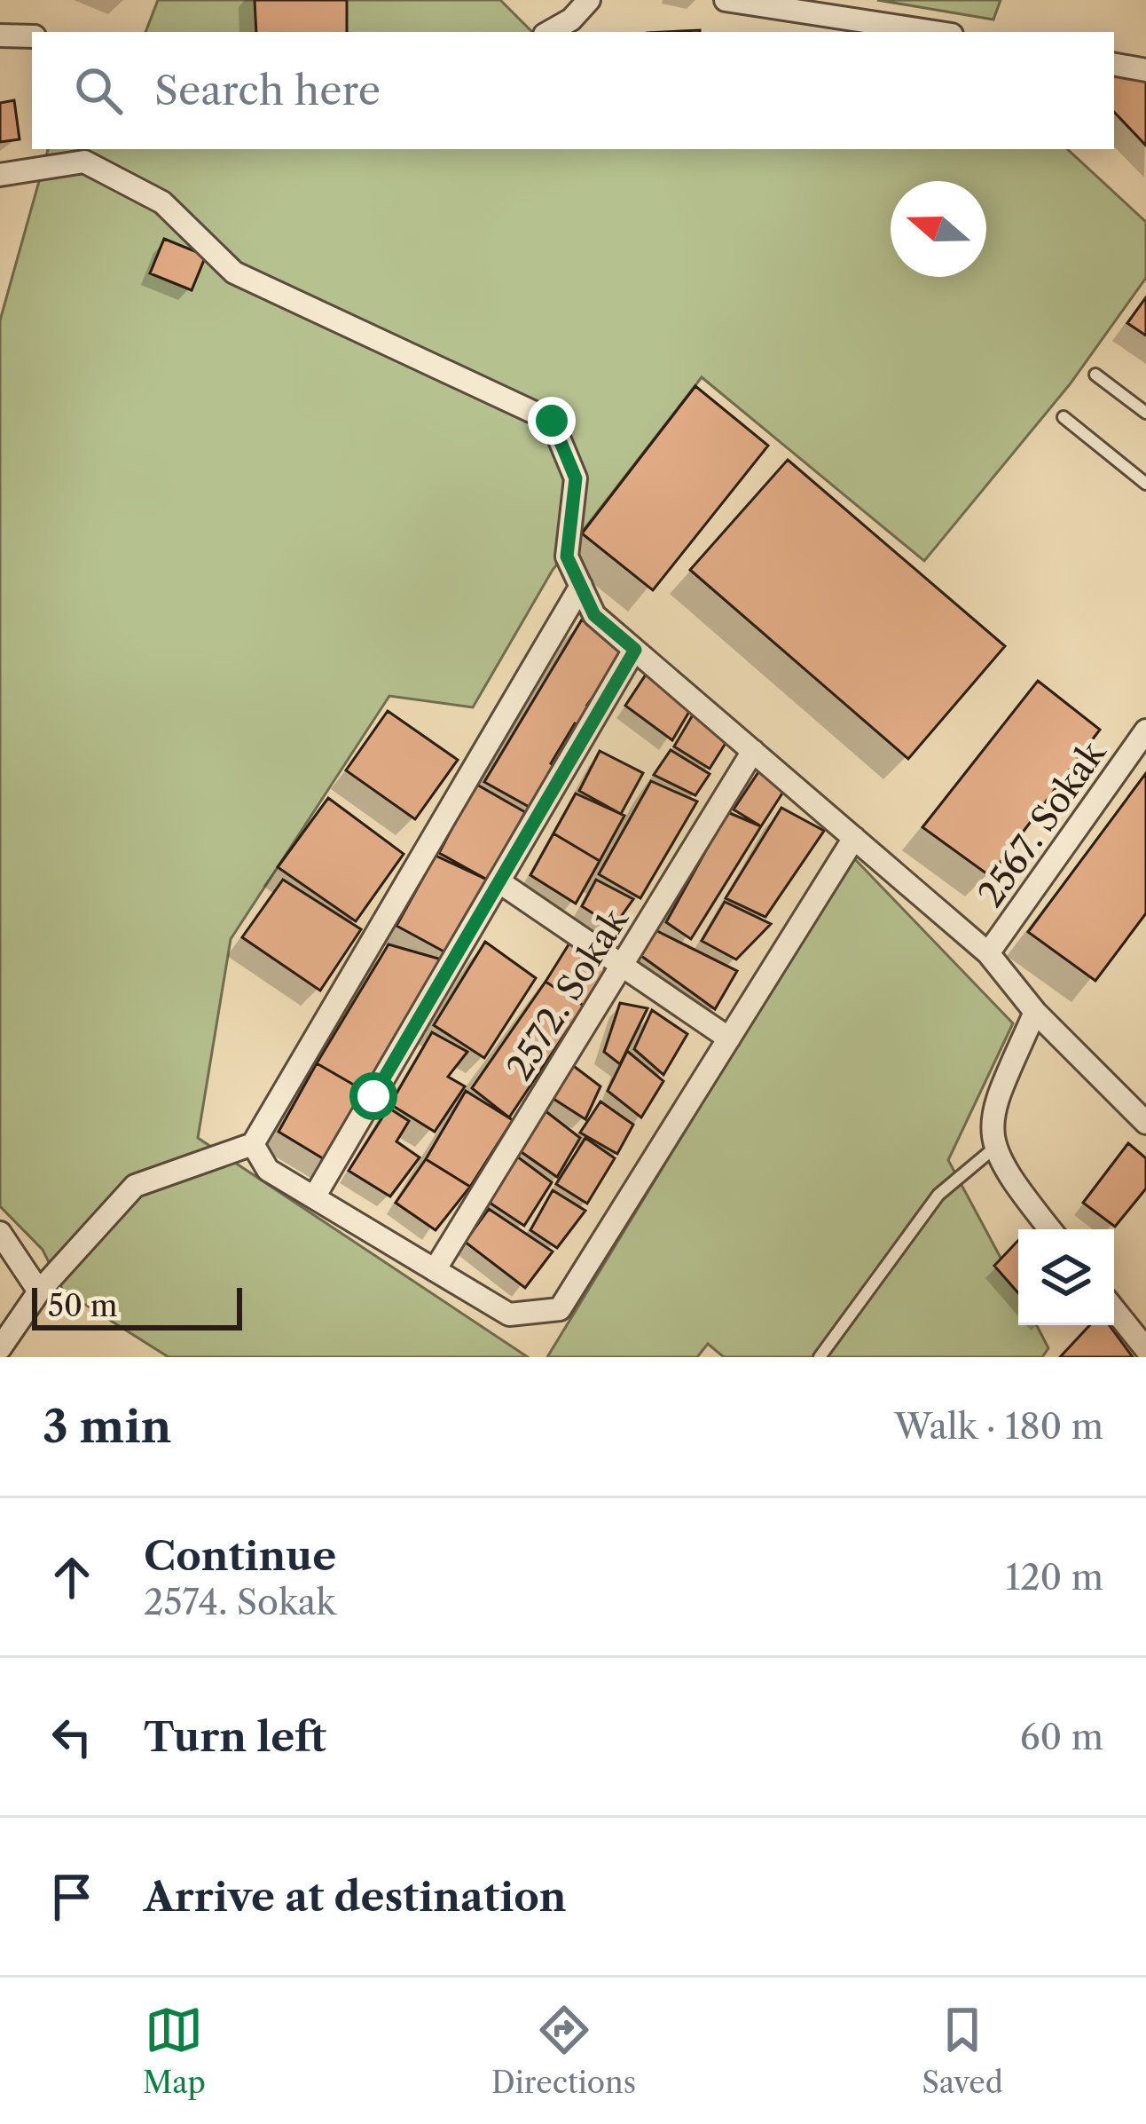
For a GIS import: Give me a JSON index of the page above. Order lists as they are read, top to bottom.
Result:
{
  "streets": {
    "street": ["2567. Sokak", "2572. Sokak"]
  },
  "scale_bar": "50 m",
  "north": "left",
  "page": {
    "search": "Search here",
    "scale": "50 m",
    "heading": ["3 min", "Walk · 180 m"],
    "list": [
      ["Continue", "2574. Sokak", "120 m"],
      ["Turn left", "60 m"],
      "Arrive at destination"
    ],
    "nav": ["Map", "Directions", "Saved"]
  }
}
